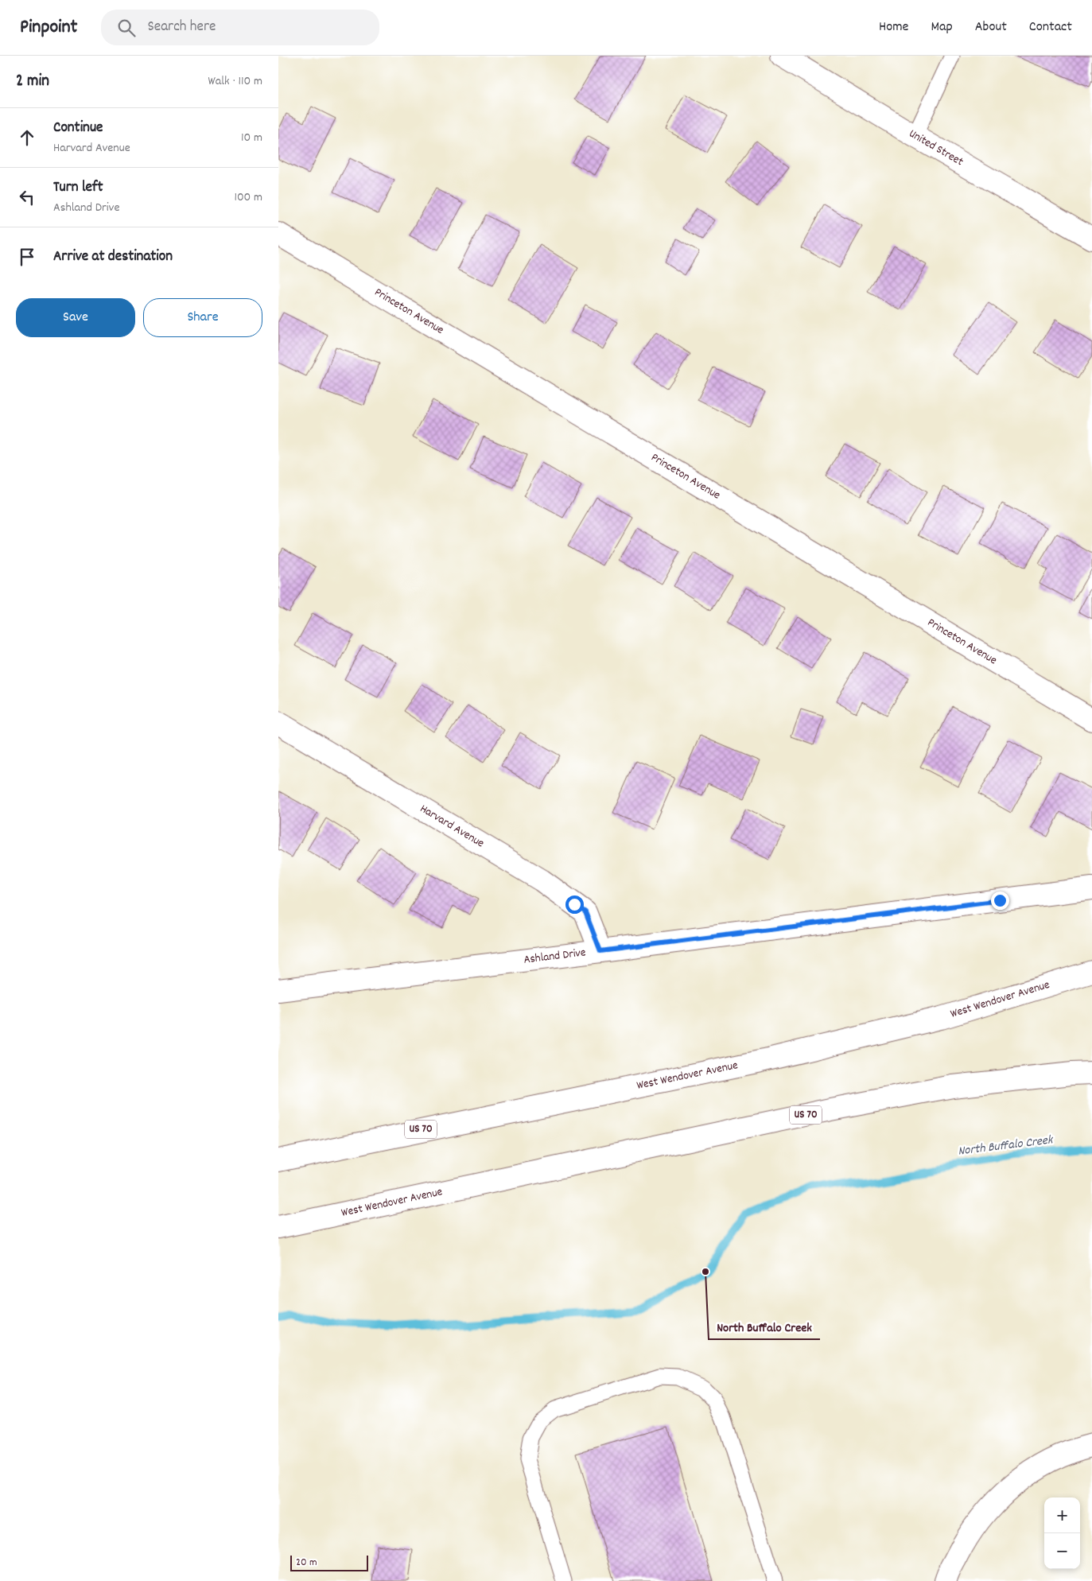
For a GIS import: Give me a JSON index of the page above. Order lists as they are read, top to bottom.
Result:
{
  "streets": {
    "main road": [
      "United Street",
      "Princeton Avenue",
      "Harvard Avenue",
      "Ashland Drive",
      "West Wendover Avenue",
      "US 70"
    ]
  },
  "crossings": [
    ["Harvard Avenue", "Ashland Drive"]
  ],
  "water": ["North Buffalo Creek"],
  "places": ["North Buffalo Creek"],
  "scale_bar": "20 m",
  "page": {
    "header": "Pinpoint",
    "search": "Search here",
    "nav": [
      "Home",
      "Map",
      "About",
      "Contact"
    ],
    "heading": ["2 min", "Walk · 110 m"],
    "list": [
      ["Continue", "Harvard Avenue", "10 m"],
      ["Turn left", "Ashland Drive", "100 m"],
      "Arrive at destination"
    ],
    "buttons": ["Save", "Share"],
    "map_buttons": ["+", "−"],
    "scale": "20 m"
  }
}
